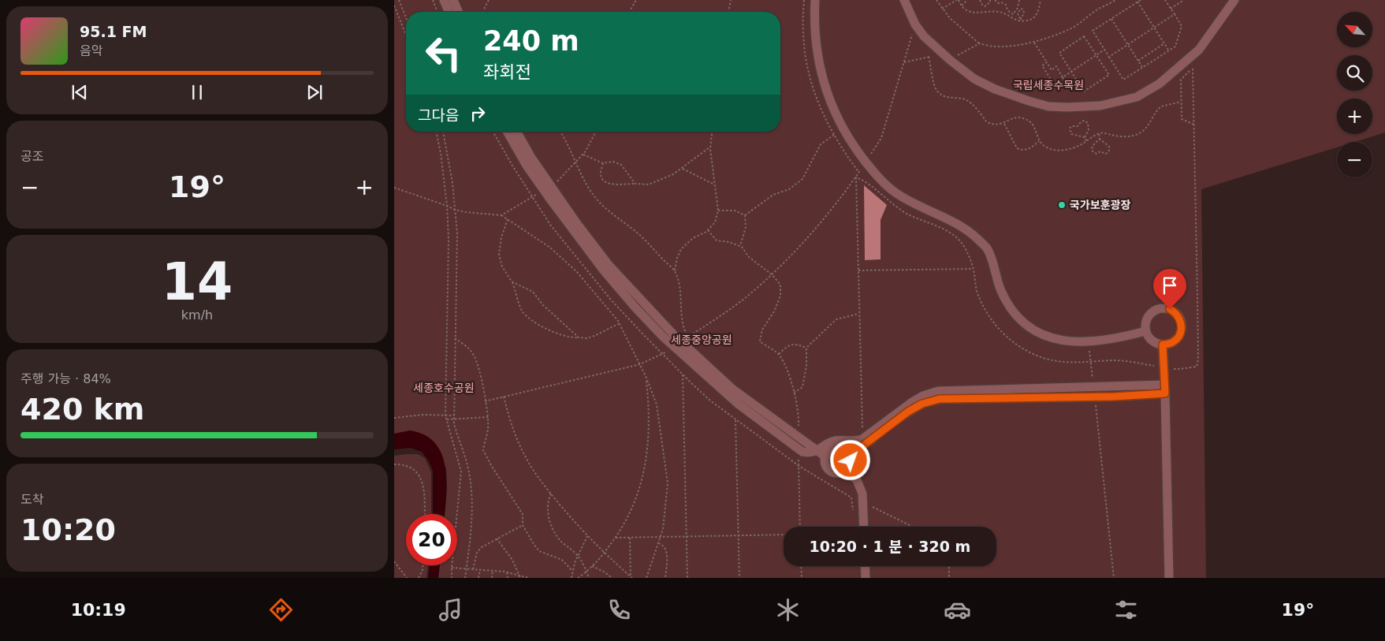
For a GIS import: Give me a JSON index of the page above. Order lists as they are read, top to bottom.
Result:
{
  "parks": ["국립세종수목원", "세종중앙공원", "세종호수공원"],
  "places": ["국가보훈광장"],
  "north": "top left",
  "page": {
    "map_buttons": ["+", "−"],
    "turn": ["240 m", "좌회전"],
    "song": ["95.1 FM", "음악"],
    "then": "그다음",
    "tile": [
      "공조",
      ["14", "km/h"],
      ["주행 가능 · 84%", "420 km"],
      ["도착", "10:20"]
    ],
    "heat": ["−", "19°", "+"],
    "limit": "20",
    "trip": "10:20 · 1 분 · 320 m",
    "tabs": ["10:19", "19°"]
  }
}
